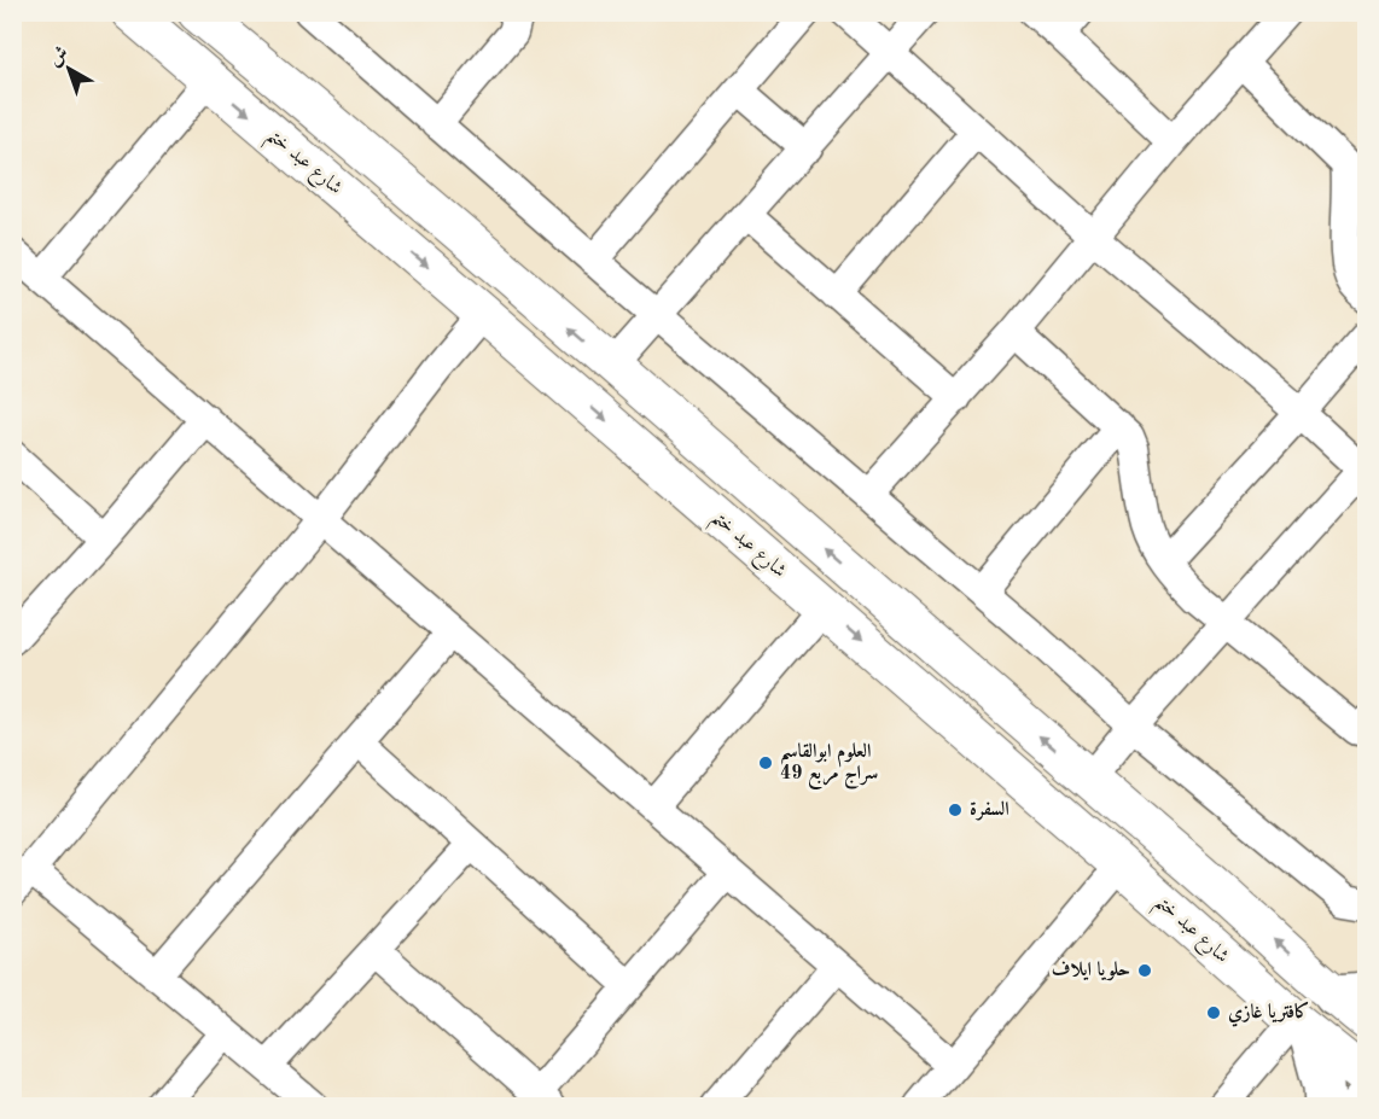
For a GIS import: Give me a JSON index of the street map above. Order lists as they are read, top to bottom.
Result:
{
  "streets": {
    "main road": ["شارع عبد ختم"]
  },
  "places": [
    "العلوم ابوالقاسم سراج مربع 49",
    "السفرة",
    "حلويا ايلاف",
    "كافتريا غازي"
  ],
  "north": "top left"
}
